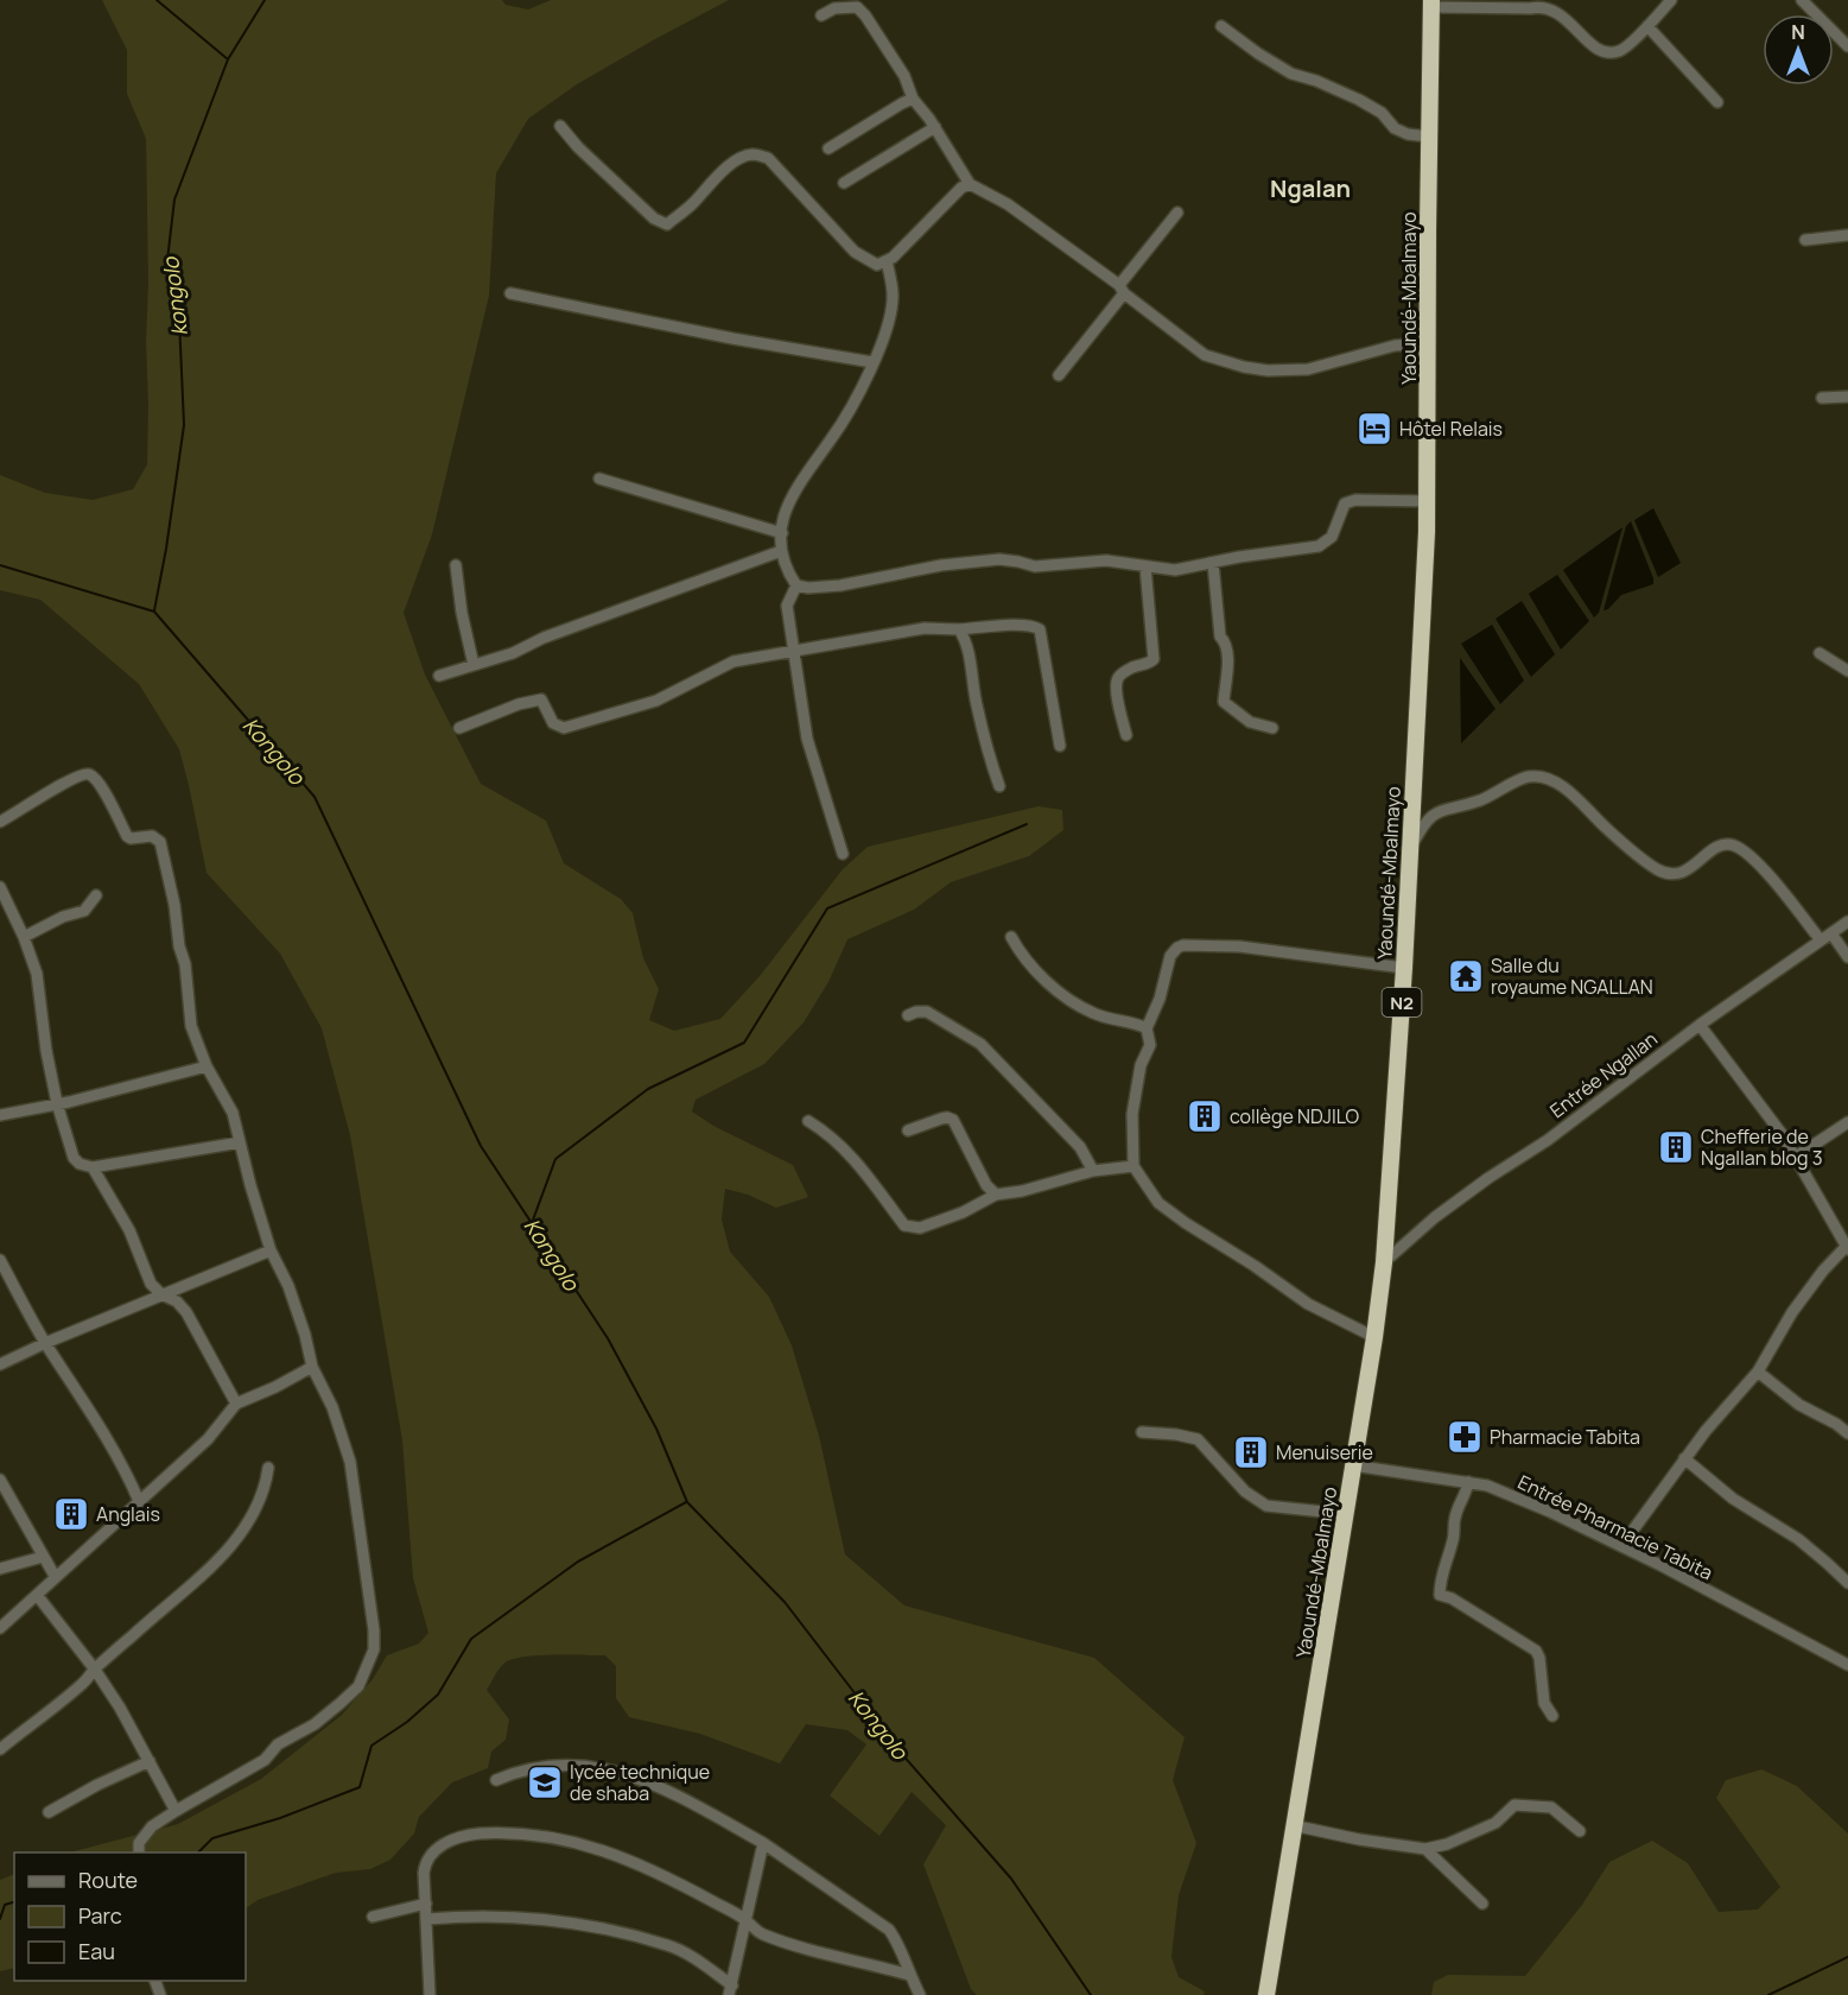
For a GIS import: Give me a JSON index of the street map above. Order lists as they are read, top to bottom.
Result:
{
  "streets": {
    "highway": ["Yaoundé-Mbalmayo", "N2"],
    "street": ["Entrée Ngallan", "Entrée Pharmacie Tabita"]
  },
  "crossings": [
    ["Yaoundé-Mbalmayo", "Entrée Ngallan"],
    ["Yaoundé-Mbalmayo", "Entrée Pharmacie Tabita"]
  ],
  "districts": ["Ngalan"],
  "water": ["kongolo", "Kongolo"],
  "places": {
    "hotel": ["Hôtel Relais"],
    "temple": ["Salle du royaume NGALLAN"],
    "building": [
      "collège NDJILO",
      "Chefferie de Ngallan blog 3",
      "Menuiserie",
      "Anglais"
    ],
    "pharmacy": ["Pharmacie Tabita"],
    "school or university": ["lycée technique de shaba"]
  },
  "legend": ["Route", "Parc", "Eau"],
  "north": "top"
}
